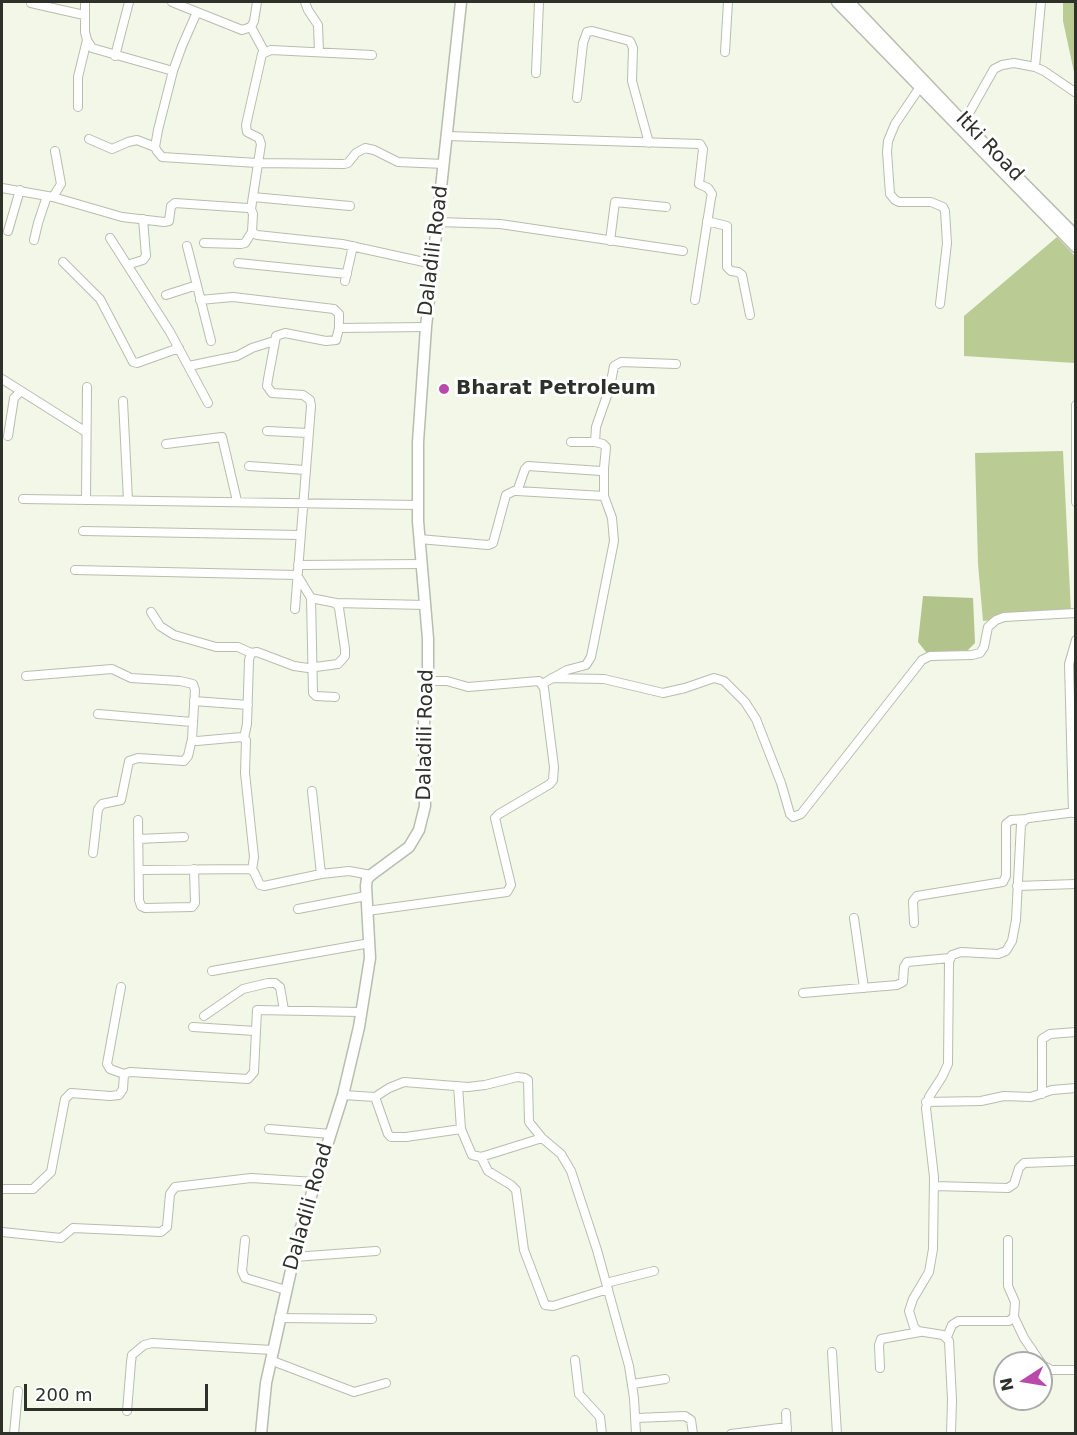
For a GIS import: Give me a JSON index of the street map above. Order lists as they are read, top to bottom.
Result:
{
  "streets": {
    "main road": ["Itki Road", "Daladili Road"]
  },
  "places": ["Bharat Petroleum"],
  "scale_bar": "200 m",
  "north": "left"
}
